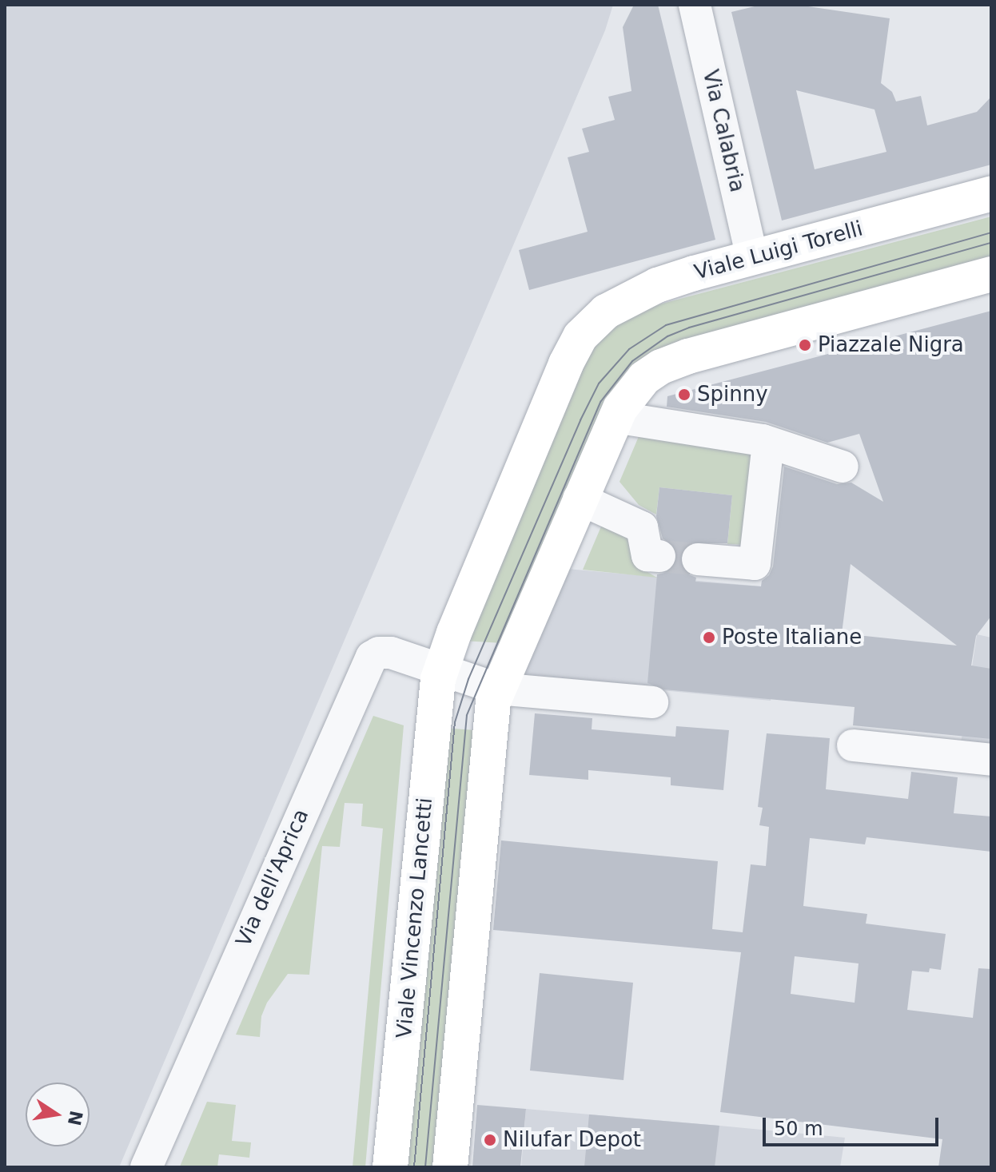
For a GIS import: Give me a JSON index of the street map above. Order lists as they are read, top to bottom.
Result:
{
  "streets": {
    "main road": ["Viale Luigi Torelli", "Viale Vincenzo Lancetti"],
    "street": ["Via Calabria", "Via dell'Aprica"]
  },
  "crossings": [
    ["Via Calabria", "Viale Luigi Torelli"],
    ["Viale Luigi Torelli", "Viale Vincenzo Lancetti"],
    ["Via dell'Aprica", "Viale Vincenzo Lancetti"]
  ],
  "places": [
    "Piazzale Nigra",
    "Spinny",
    "Poste Italiane",
    "Nilufar Depot"
  ],
  "scale_bar": "50 m",
  "north": "right"
}
